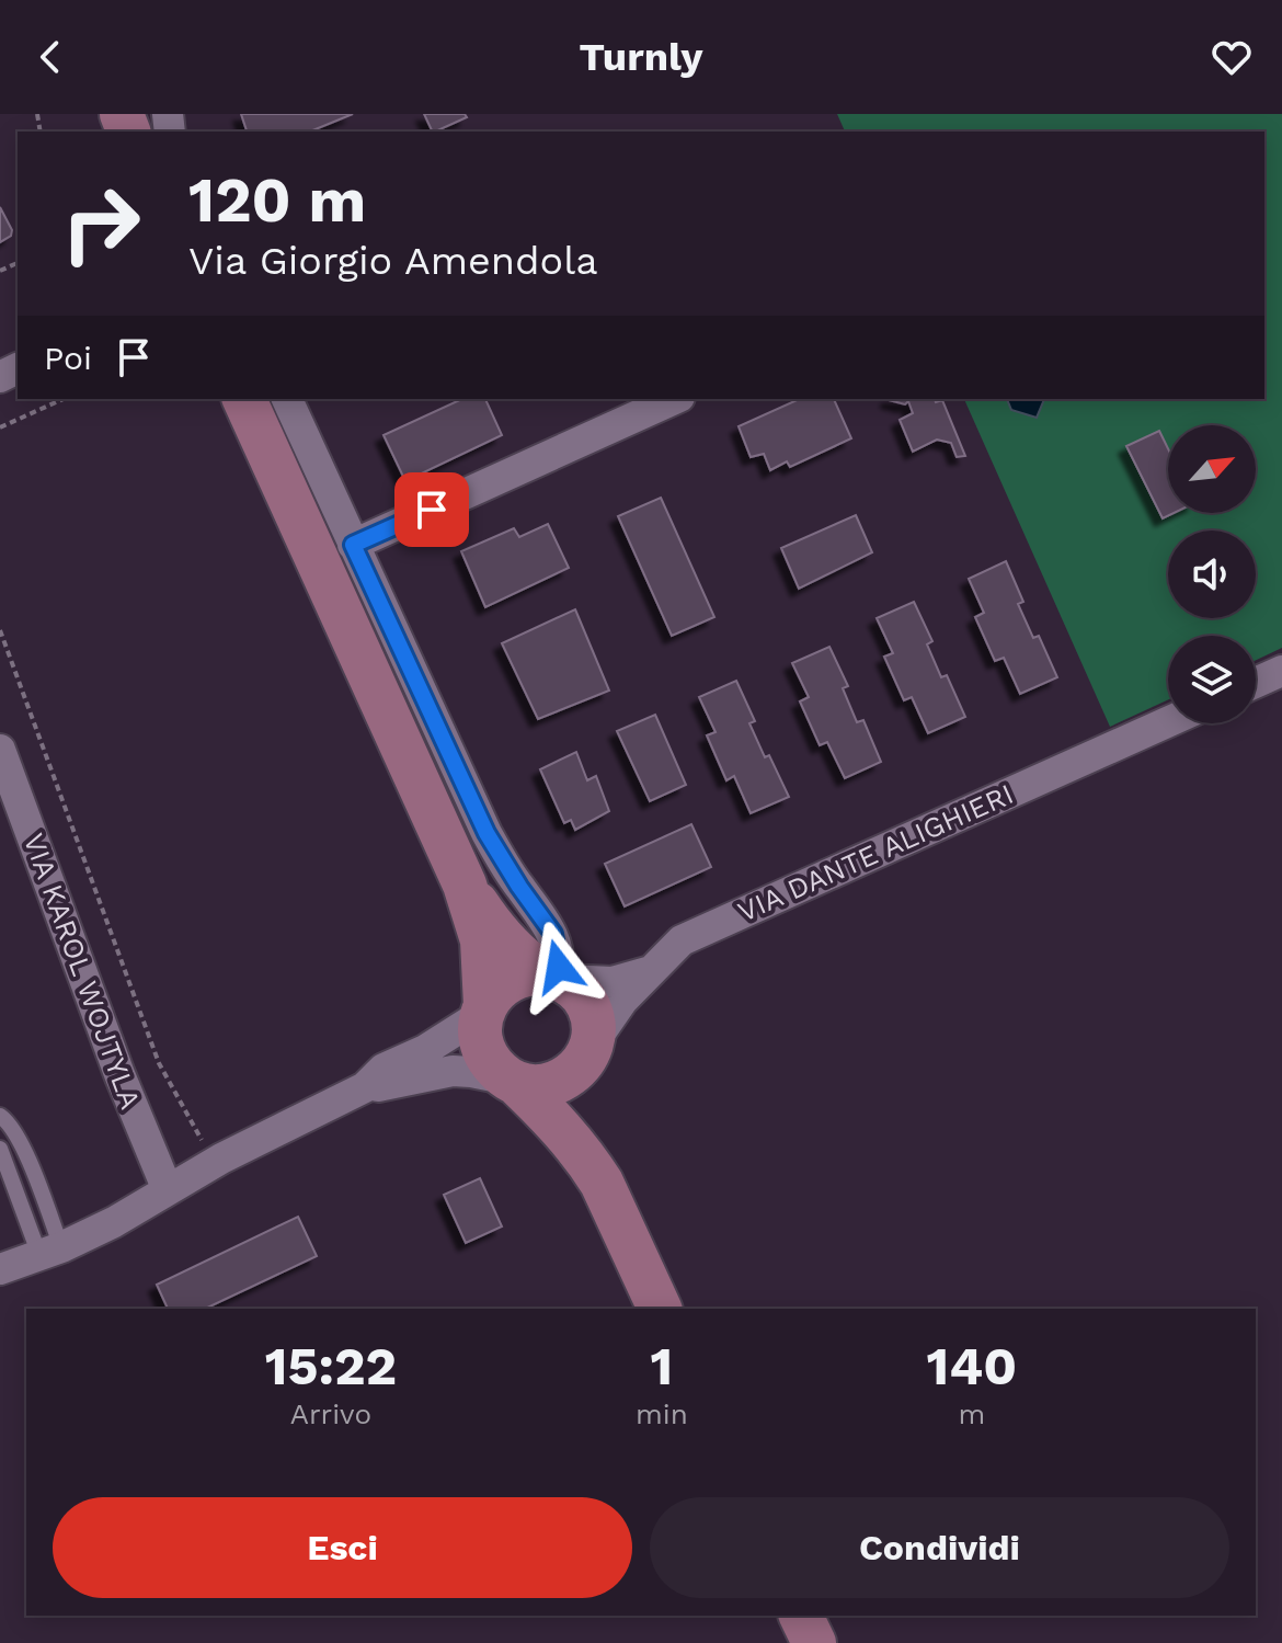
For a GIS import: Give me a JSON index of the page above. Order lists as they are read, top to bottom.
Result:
{
  "streets": {
    "street": ["VIA DANTE ALIGHIERI", "VIA KAROL WOJTYLA"]
  },
  "north": "top right",
  "page": {
    "header": "Turnly",
    "turn": ["120 m", "Via Giorgio Amendola"],
    "then": "Poi",
    "eta": [
      "15:22",
      "Arrivo",
      "1",
      "min",
      "140",
      "m"
    ],
    "buttons": ["Esci", "Condividi"]
  }
}
